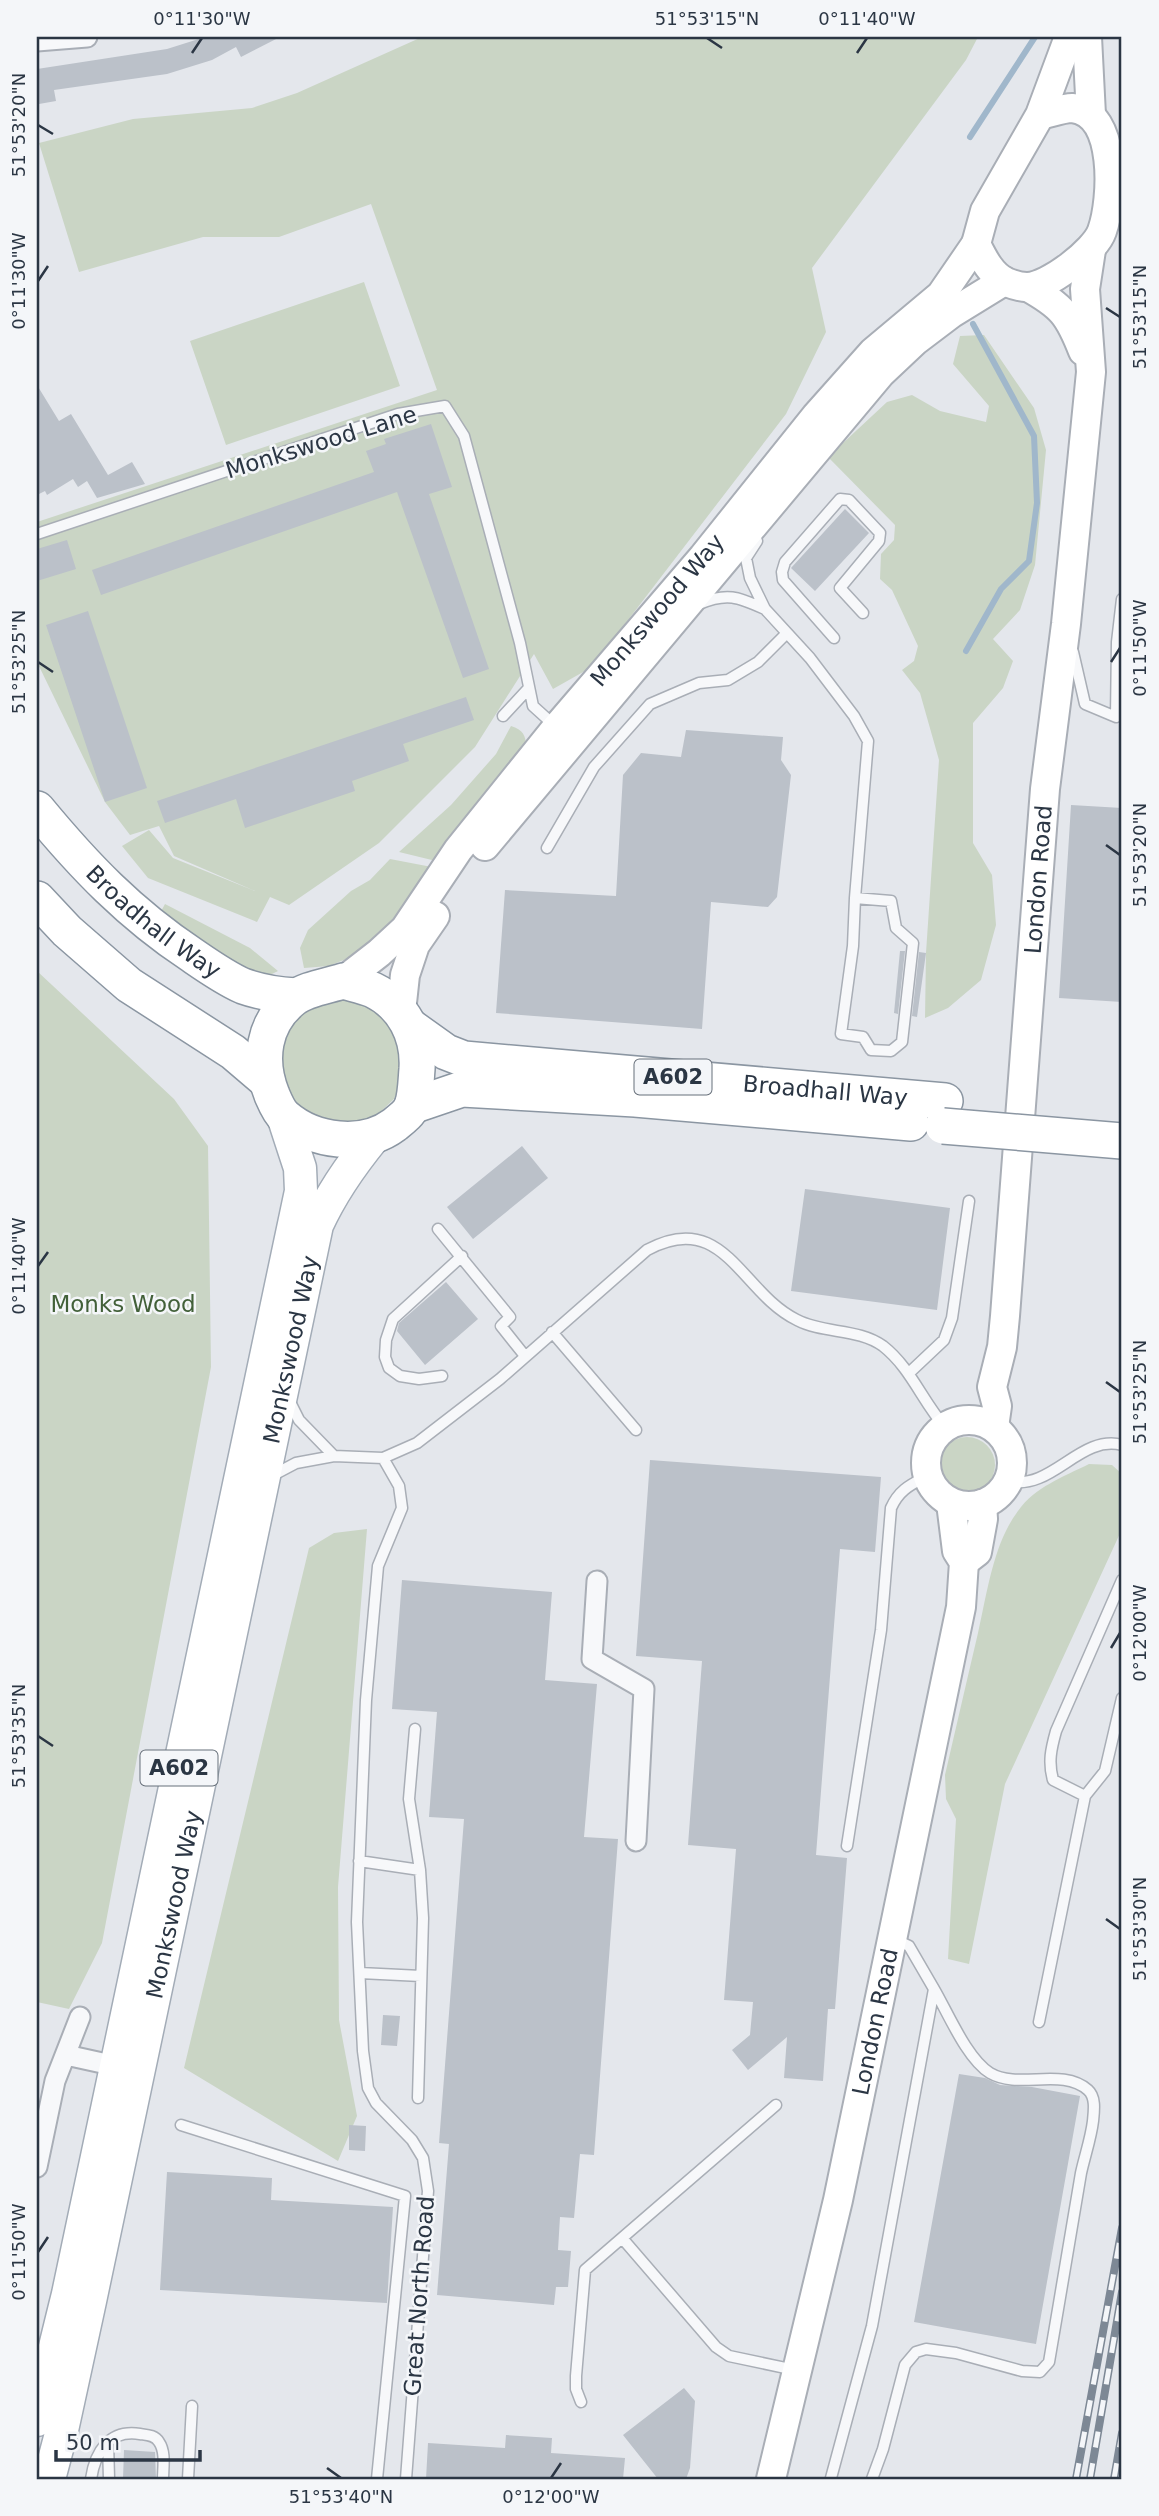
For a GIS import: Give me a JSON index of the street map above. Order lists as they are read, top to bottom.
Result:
{
  "streets": {
    "highway": ["Broadhall Way", "A602"],
    "main road": ["Monkswood Way", "London Road"],
    "lane": ["Monkswood Lane", "Great North Road"]
  },
  "crossings": [
    ["Monkswood Lane", "Monkswood Way"],
    ["Monkswood Way", "London Road"],
    ["Monkswood Way", "Broadhall Way"]
  ],
  "parks": ["Monks Wood"],
  "scale_bar": "50 m",
  "coordinates": [
    "0°11'30\"W",
    "51°53'15\"N",
    "0°11'40\"W",
    "51°53'20\"N",
    "0°11'50\"W",
    "51°53'25\"N",
    "0°12'00\"W",
    "51°53'35\"N",
    "51°53'30\"N",
    "51°53'40\"N"
  ]
}
